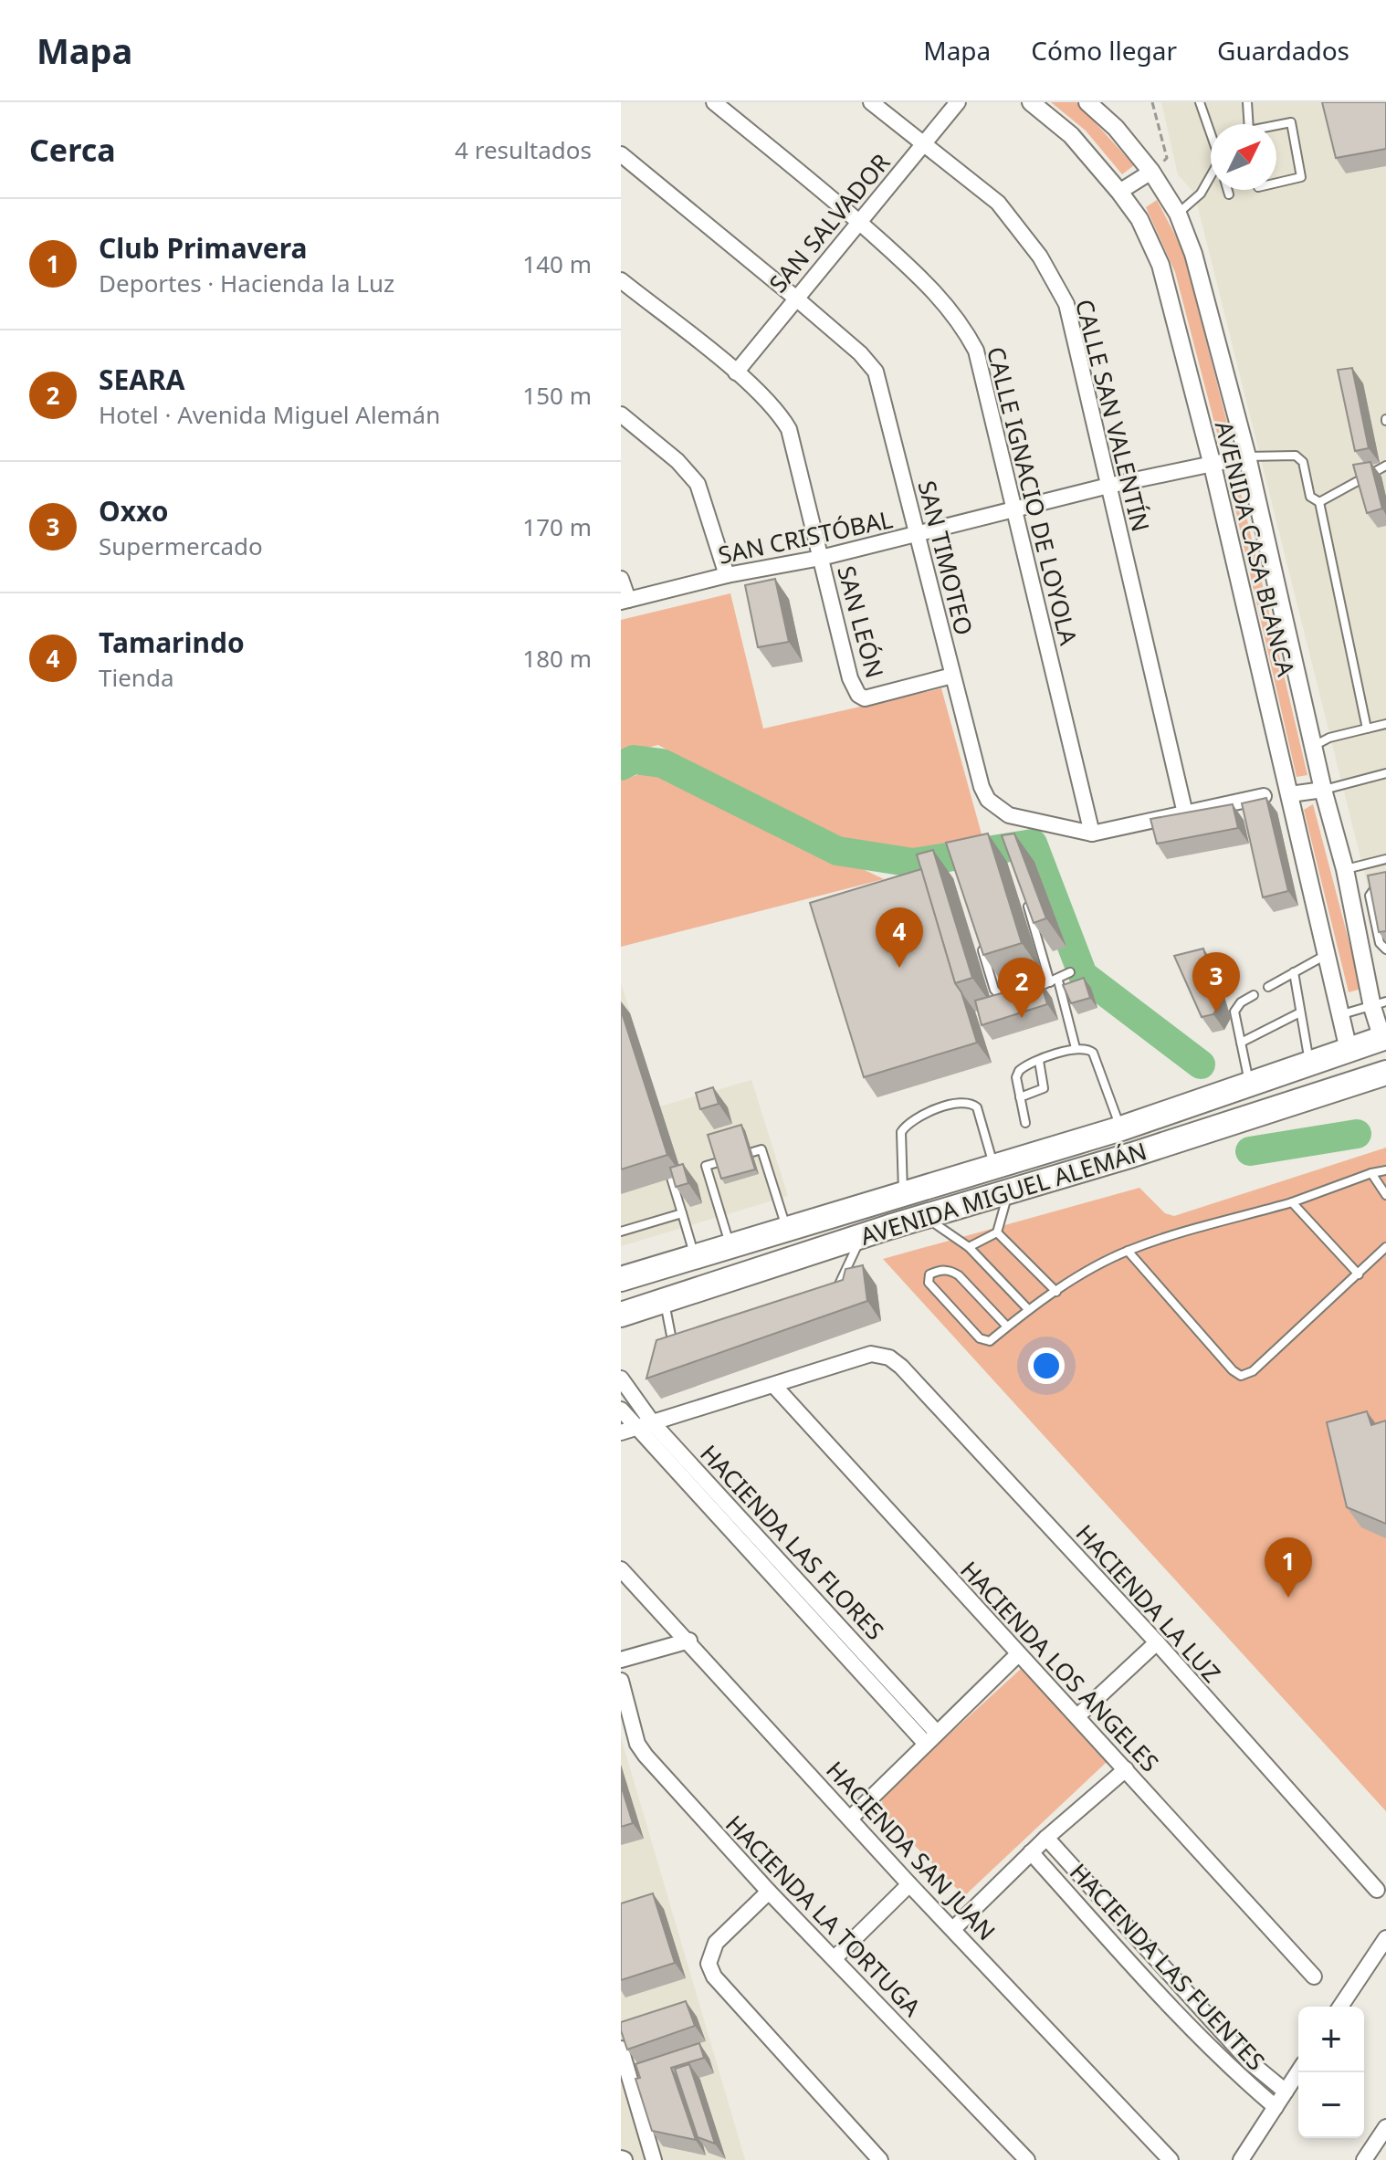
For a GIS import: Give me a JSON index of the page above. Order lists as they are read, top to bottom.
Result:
{
  "streets": {
    "highway": ["AVENIDA MIGUEL ALEMÁN"],
    "street": [
      "SAN SALVADOR",
      "CALLE SAN VALENTÍN",
      "CALLE IGNACIO DE LOYOLA",
      "SAN CRISTÓBAL",
      "AVENIDA CASA BLANCA",
      "SAN TIMOTEO",
      "SAN LEÓN",
      "HACIENDA LAS FLORES",
      "HACIENDA LA LUZ",
      "HACIENDA LOS ANGELES",
      "HACIENDA SAN JUAN",
      "HACIENDA LA TORTUGA",
      "HACIENDA LAS FUENTES"
    ]
  },
  "crossings": [
    ["SAN SALVADOR", "CALLE SAN VALENTÍN"],
    ["SAN SALVADOR", "CALLE IGNACIO DE LOYOLA"],
    ["SAN SALVADOR", "SAN TIMOTEO"],
    ["SAN SALVADOR", "SAN LEÓN"],
    ["CALLE SAN VALENTÍN", "SAN CRISTÓBAL"],
    ["CALLE SAN VALENTÍN", "SAN TIMOTEO"],
    ["CALLE IGNACIO DE LOYOLA", "SAN CRISTÓBAL"],
    ["CALLE IGNACIO DE LOYOLA", "SAN TIMOTEO"],
    ["SAN CRISTÓBAL", "AVENIDA CASA BLANCA"],
    ["SAN CRISTÓBAL", "SAN TIMOTEO"],
    ["SAN CRISTÓBAL", "SAN LEÓN"],
    ["AVENIDA CASA BLANCA", "AVENIDA MIGUEL ALEMÁN"],
    ["SAN TIMOTEO", "SAN LEÓN"],
    ["HACIENDA LA LUZ", "HACIENDA LOS ANGELES"]
  ],
  "north": "top right",
  "page": {
    "header": "Mapa",
    "nav": ["Mapa", "Cómo llegar", "Guardados"],
    "heading": ["Cerca", "4 resultados"],
    "list": [
      {
        "mark": "1",
        "name": "Club Primavera",
        "note": "Deportes · Hacienda la Luz",
        "value": "140 m"
      },
      {
        "mark": "2",
        "name": "SEARA",
        "note": "Hotel · Avenida Miguel Alemán",
        "value": "150 m"
      },
      {
        "mark": "3",
        "name": "Oxxo",
        "note": "Supermercado",
        "value": "170 m"
      },
      {
        "mark": "4",
        "name": "Tamarindo",
        "note": "Tienda",
        "value": "180 m"
      }
    ],
    "pins": [
      "4",
      "3",
      "2",
      "1"
    ],
    "map_buttons": ["+", "−"]
  }
}
